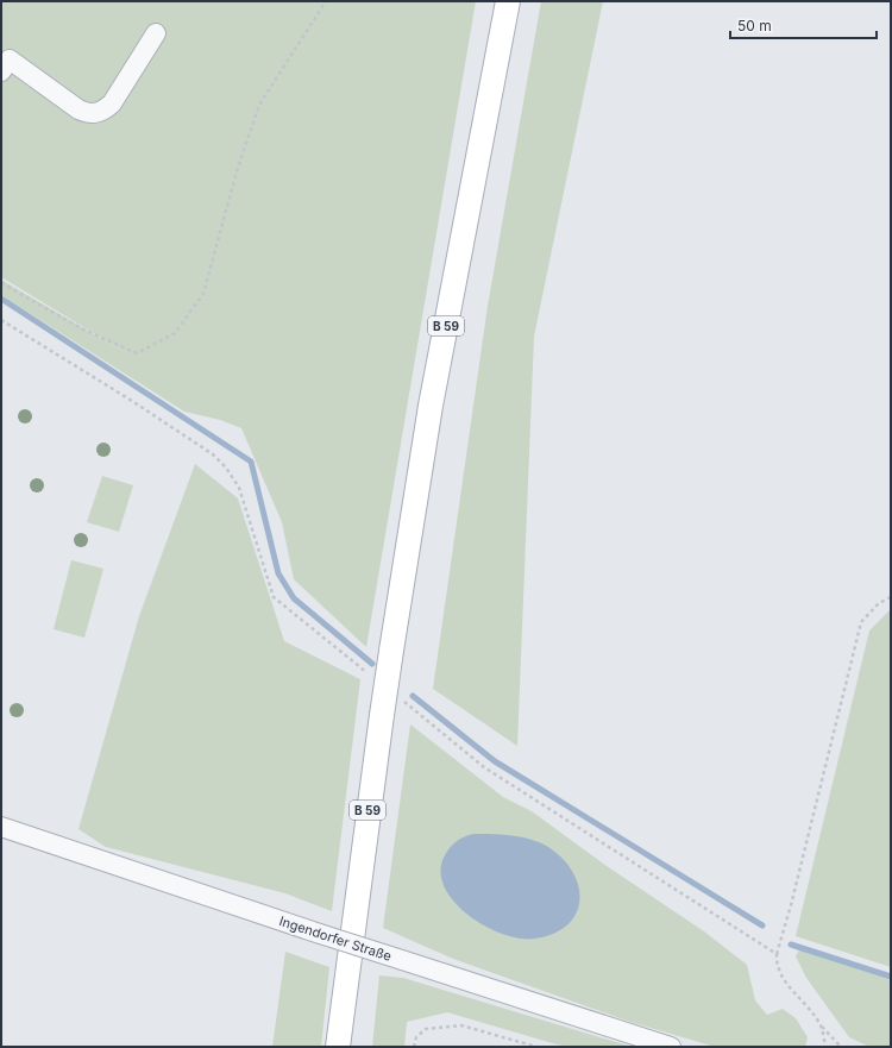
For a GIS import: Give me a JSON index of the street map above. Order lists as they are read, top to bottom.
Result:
{
  "streets": {
    "main road": ["B 59"],
    "street": ["Ingendorfer Straße"]
  },
  "scale_bar": "50 m"
}
